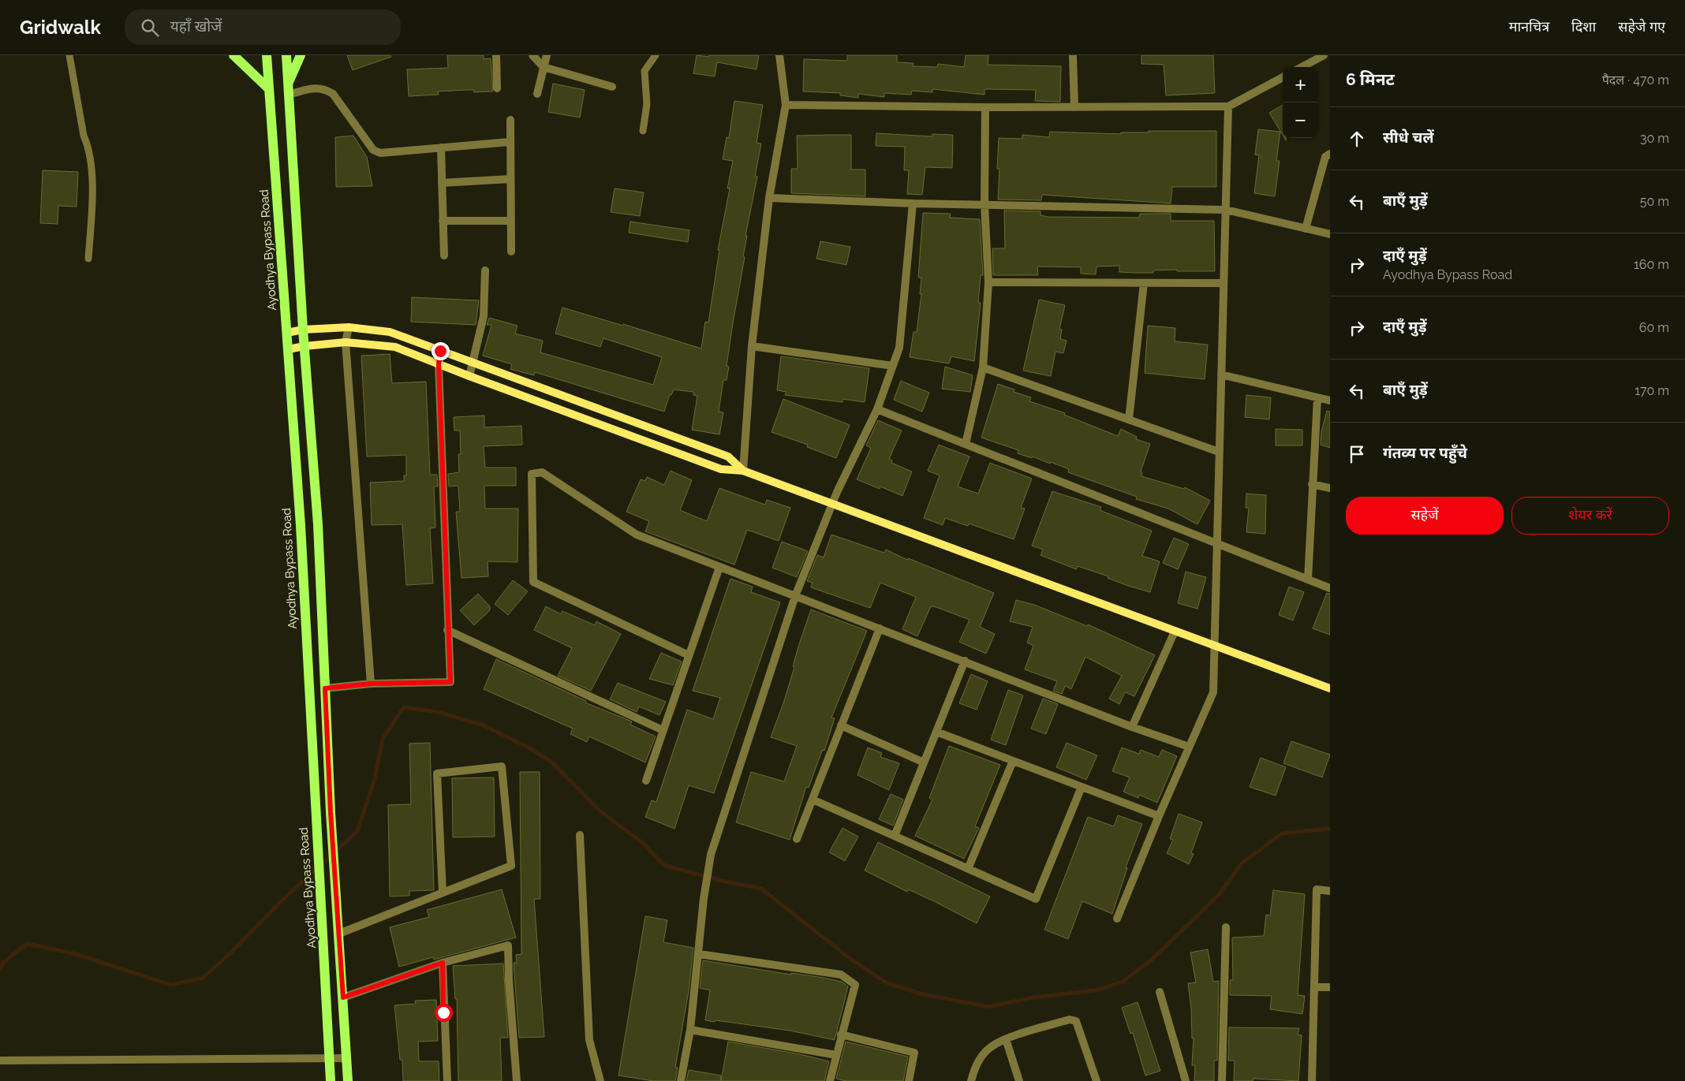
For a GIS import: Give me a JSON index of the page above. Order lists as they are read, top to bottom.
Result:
{
  "streets": {
    "main road": ["Ayodhya Bypass Road"]
  },
  "page": {
    "header": "Gridwalk",
    "search": "यहाँ खोजें",
    "nav": ["मानचित्र", "दिशा", "सहेजे गए"],
    "heading": ["6 मिनट", "पैदल · 470 m"],
    "map_buttons": ["+", "−"],
    "list": [
      ["सीधे चलें", "30 m"],
      ["बाएँ मुड़ें", "50 m"],
      ["दाएँ मुड़ें", "Ayodhya Bypass Road", "160 m"],
      ["दाएँ मुड़ें", "60 m"],
      ["बाएँ मुड़ें", "170 m"],
      "गंतव्य पर पहुँचे"
    ],
    "buttons": ["सहेजें", "शेयर करें"]
  }
}
